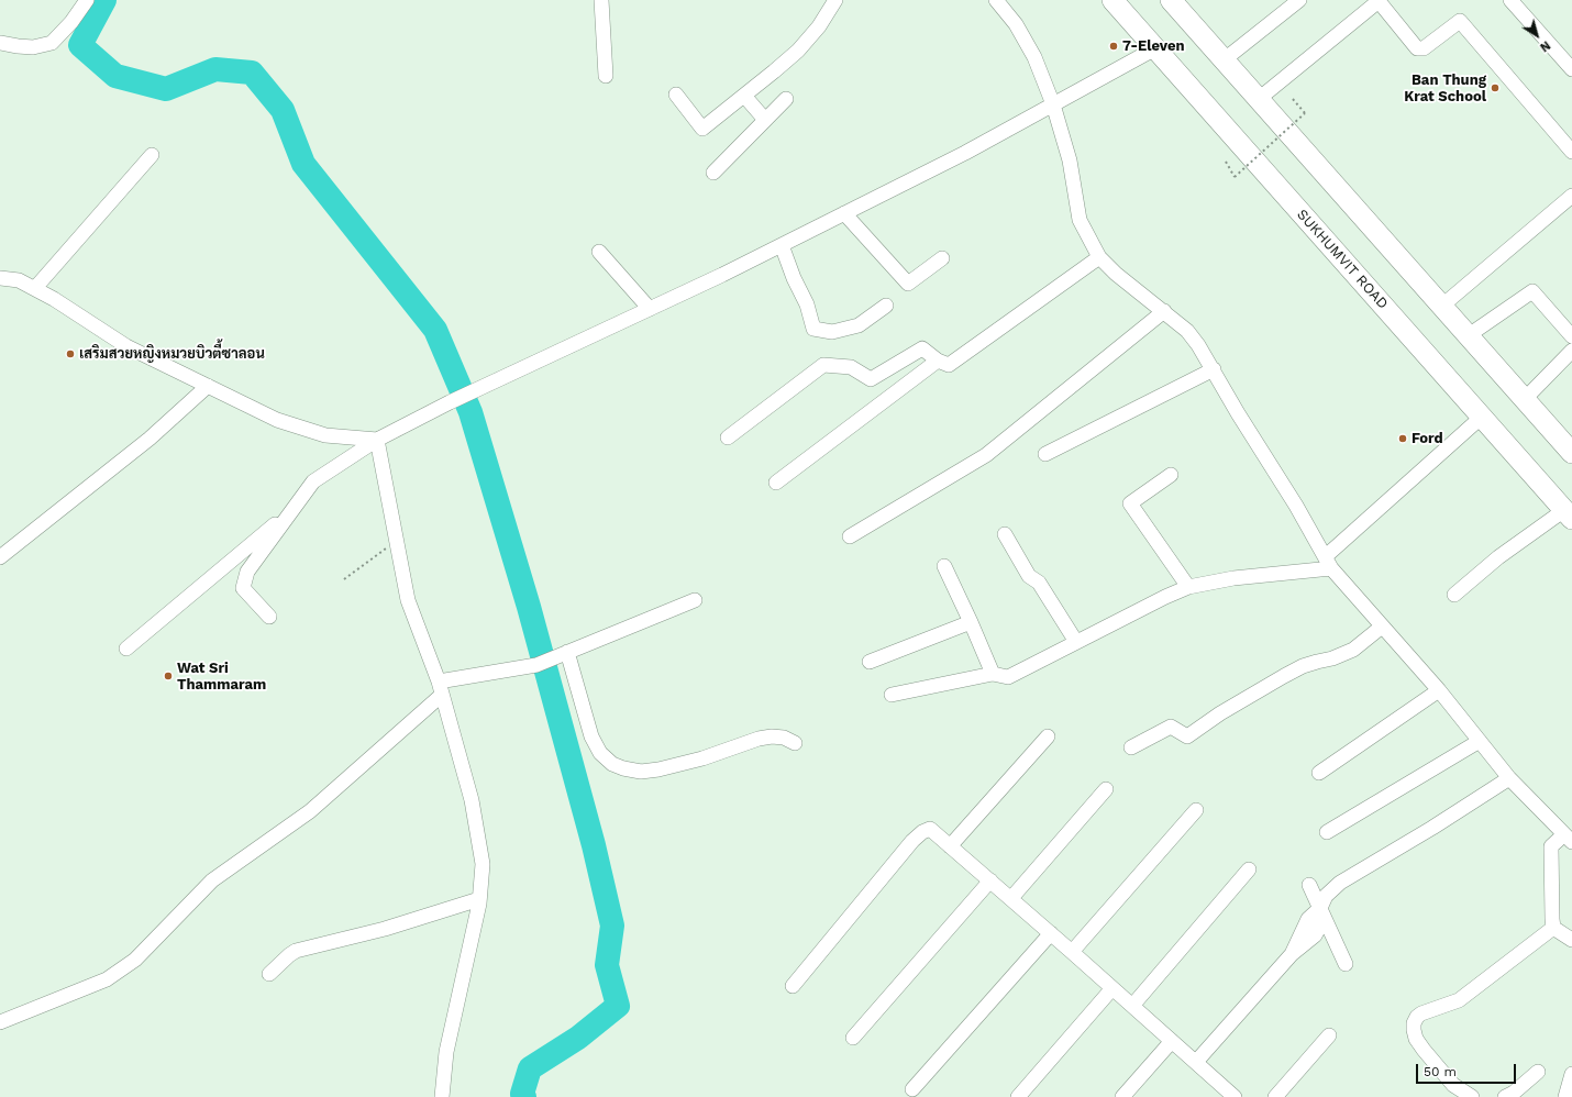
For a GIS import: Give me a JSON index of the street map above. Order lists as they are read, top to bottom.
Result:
{
  "streets": {
    "highway": ["SUKHUMVIT ROAD"]
  },
  "places": [
    "7-Eleven",
    "Ban Thung Krat School",
    "เสริมสวยหญิงหมวยบิวตี้ซาลอน",
    "Ford",
    "Wat Sri Thammaram"
  ],
  "scale_bar": "50 m",
  "north": "bottom right"
}
